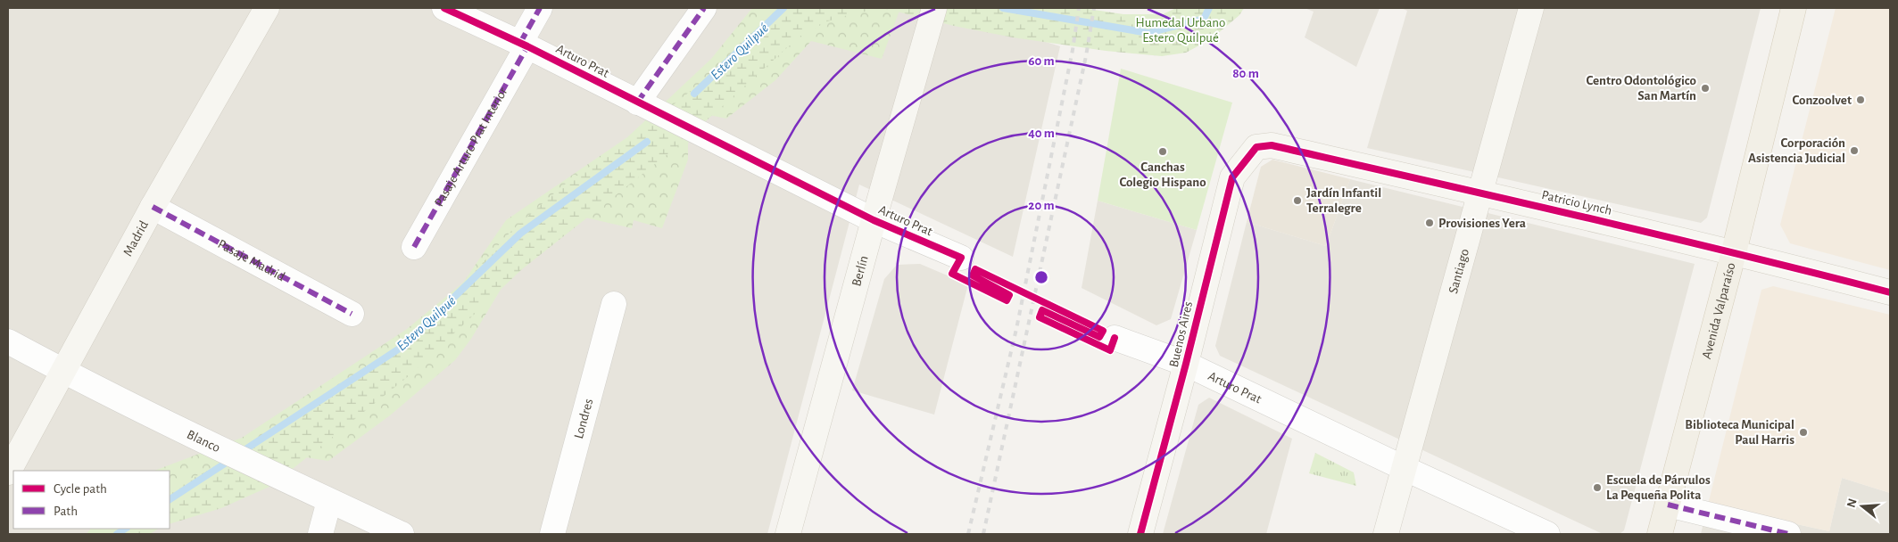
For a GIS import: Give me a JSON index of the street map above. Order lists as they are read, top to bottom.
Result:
{
  "streets": {
    "main road": ["Avenida Valparaíso"],
    "street": [
      "Arturo Prat",
      "Pasaje Arturo Prat Interior",
      "Patricio Lynch",
      "Madrid",
      "Pasaje Madrid",
      "Berlín",
      "Santiago",
      "Buenos Aires",
      "Londres",
      "Blanco"
    ]
  },
  "crossings": [
    ["Arturo Prat", "Pasaje Arturo Prat Interior"],
    ["Arturo Prat", "Berlín"],
    ["Arturo Prat", "Santiago"],
    ["Arturo Prat", "Buenos Aires"],
    ["Patricio Lynch", "Santiago"],
    ["Patricio Lynch", "Avenida Valparaíso"],
    ["Patricio Lynch", "Buenos Aires"],
    ["Madrid", "Pasaje Madrid"],
    ["Madrid", "Blanco"]
  ],
  "water": ["Estero Quilpué"],
  "parks": ["Humedal Urbano Estero Quilpué"],
  "places": [
    "Centro Odontológico San Martín",
    "Conzoolvet",
    "Corporación Asistencia Judicial",
    "Canchas Colegio Hispano",
    "Jardín Infantil Terralegre",
    "Provisiones Yera",
    "Biblioteca Municipal Paul Harris",
    "Escuela de Párvulos La Pequeña Polita"
  ],
  "legend": ["Cycle path", "Path"],
  "north": "left",
  "rings": [
    "60 m",
    "80 m",
    "40 m",
    "20 m"
  ]
}
